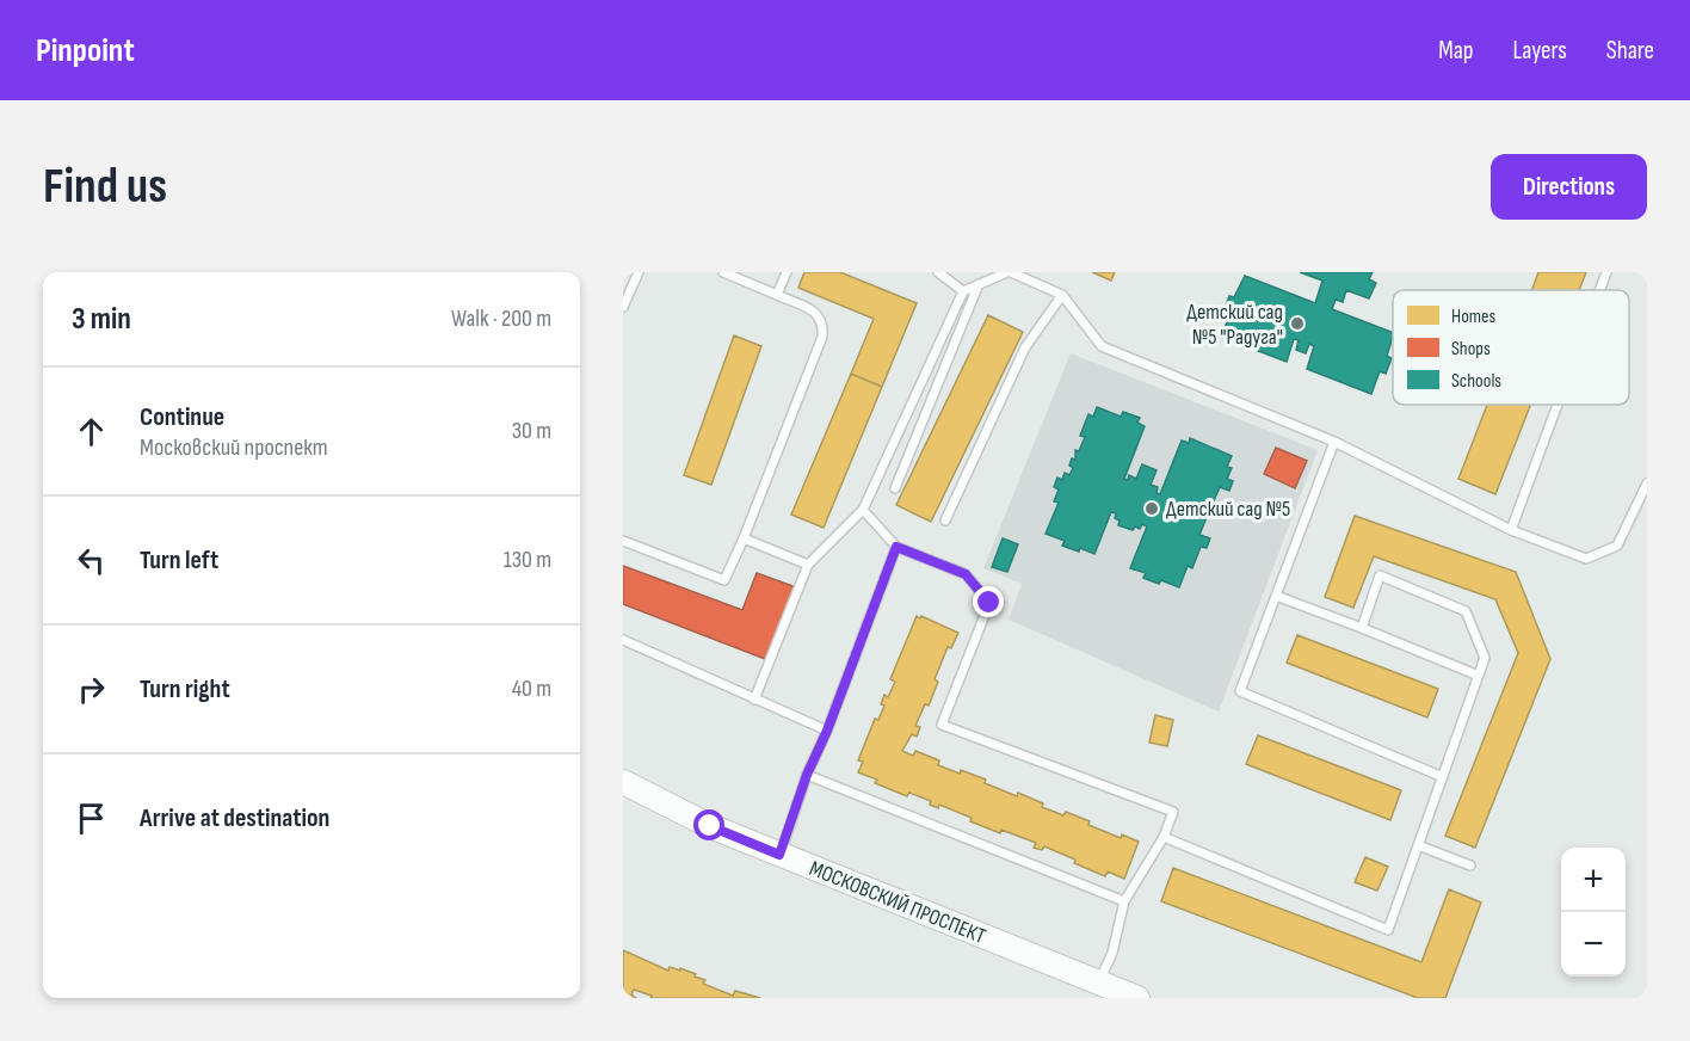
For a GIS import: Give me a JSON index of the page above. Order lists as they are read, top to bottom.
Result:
{
  "streets": {
    "main road": ["МОСКОВСКИЙ ПРОСПЕКТ"]
  },
  "places": ["Детский сад №5 \"Радуга\"", "Детский сад №5"],
  "legend": ["Homes", "Shops", "Schools"],
  "page": {
    "header": "Pinpoint",
    "nav": ["Map", "Layers", "Share"],
    "buttons": "Directions",
    "title": "Find us",
    "heading": ["3 min", "Walk · 200 m"],
    "list": [
      ["Continue", "Московский проспект", "30 m"],
      ["Turn left", "130 m"],
      ["Turn right", "40 m"],
      "Arrive at destination"
    ],
    "map_buttons": ["+", "−"]
  }
}
